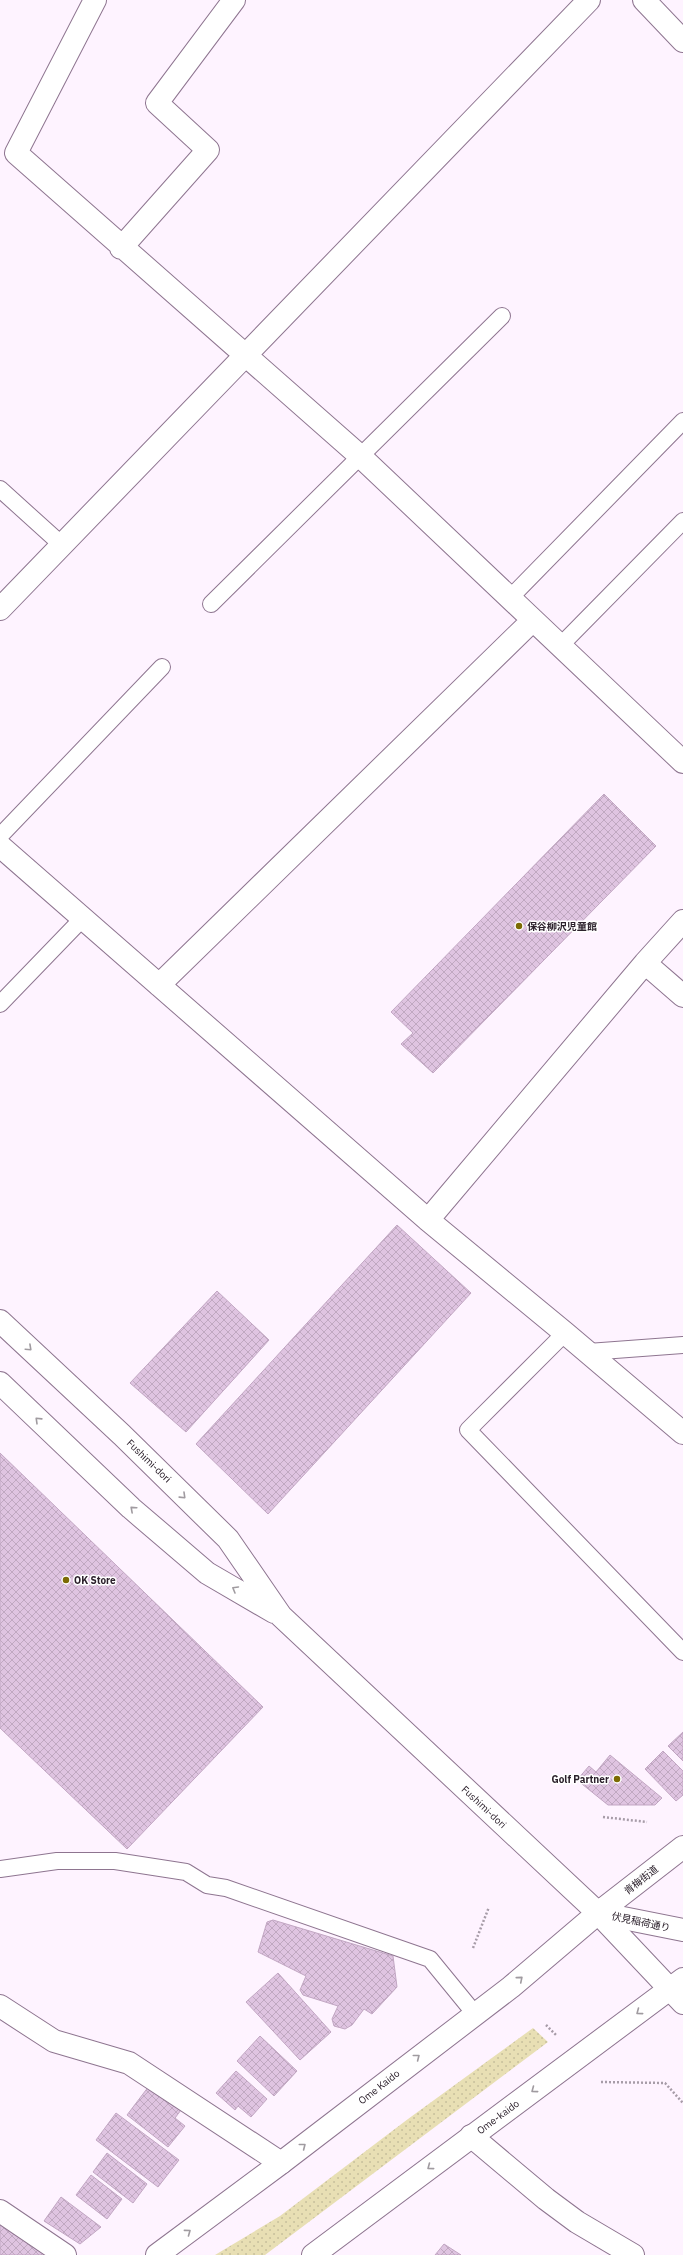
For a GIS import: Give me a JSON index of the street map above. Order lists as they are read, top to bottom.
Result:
{
  "streets": {
    "street": [
      "Fushimi-dori",
      "青梅街道",
      "伏見稲荷通り",
      "Ome Kaido",
      "Ome-kaido"
    ]
  },
  "crossings": [
    ["Fushimi-dori", "青梅街道"],
    ["Fushimi-dori", "伏見稲荷通り"],
    ["Fushimi-dori", "Ome Kaido"],
    ["Fushimi-dori", "Ome-kaido"],
    ["青梅街道", "伏見稲荷通り"],
    ["青梅街道", "Ome Kaido"],
    ["伏見稲荷通り", "Ome Kaido"]
  ],
  "one_way": ["Ome Kaido", "Ome-kaido"],
  "places": ["保谷柳沢児童館", "OK Store", "Golf Partner"]
}
